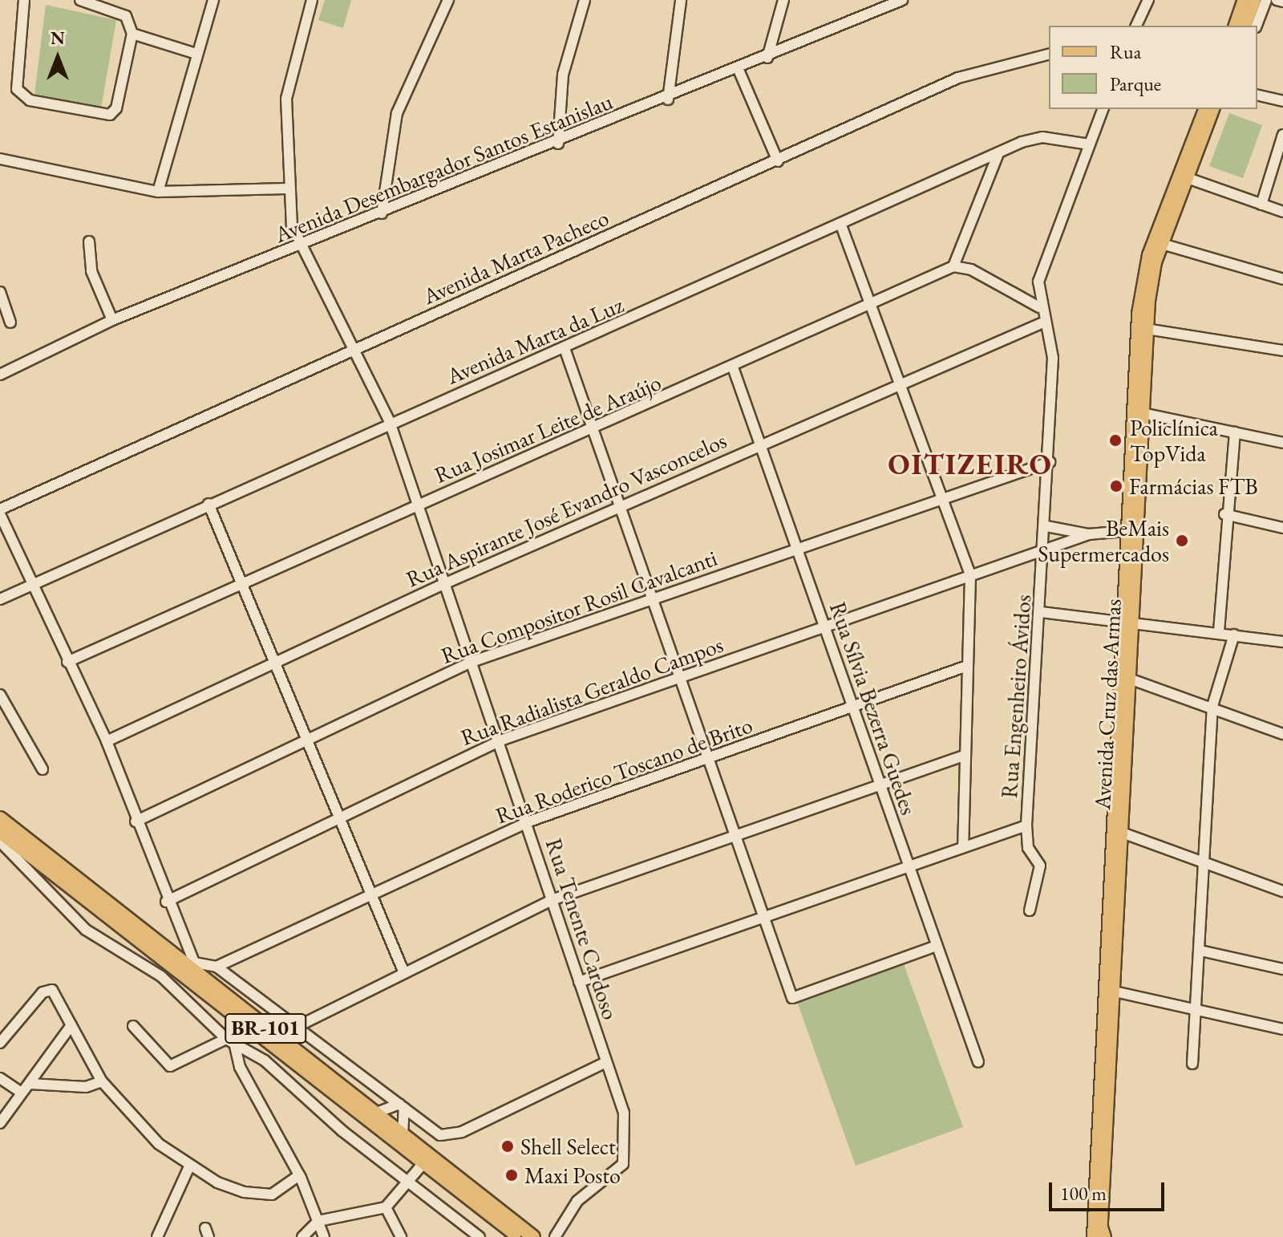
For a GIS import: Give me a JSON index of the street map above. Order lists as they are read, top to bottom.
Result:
{
  "streets": {
    "highway": ["BR-101"],
    "main road": ["Avenida Cruz das Armas"],
    "street": [
      "Avenida Desembargador Santos Estanislau",
      "Avenida Marta Pacheco",
      "Avenida Marta da Luz",
      "Rua Josimar Leite de Araújo",
      "Rua Aspirante José Evandro Vasconcelos",
      "Rua Compositor Rosil Cavalcanti",
      "Rua Radialista Geraldo Campos",
      "Rua Engenheiro Ávidos",
      "Rua Sílvia Bezerra Guedes",
      "Rua Roderico Toscano de Brito",
      "Rua Tenente Cardoso"
    ]
  },
  "crossings": [
    ["Avenida Desembargador Santos Estanislau", "Rua Tenente Cardoso"],
    ["Avenida Marta Pacheco", "Rua Tenente Cardoso"],
    ["Avenida Marta da Luz", "Rua Engenheiro Ávidos"],
    ["Avenida Marta da Luz", "Rua Tenente Cardoso"],
    ["Rua Josimar Leite de Araújo", "Rua Sílvia Bezerra Guedes"],
    ["Rua Josimar Leite de Araújo", "Rua Tenente Cardoso"],
    ["Rua Aspirante José Evandro Vasconcelos", "Rua Engenheiro Ávidos"],
    ["Rua Aspirante José Evandro Vasconcelos", "Rua Sílvia Bezerra Guedes"],
    ["Rua Aspirante José Evandro Vasconcelos", "Rua Tenente Cardoso"],
    ["Rua Compositor Rosil Cavalcanti", "Rua Engenheiro Ávidos"],
    ["Rua Compositor Rosil Cavalcanti", "Rua Sílvia Bezerra Guedes"],
    ["Rua Compositor Rosil Cavalcanti", "Rua Tenente Cardoso"],
    ["Rua Radialista Geraldo Campos", "Rua Engenheiro Ávidos"],
    ["Rua Radialista Geraldo Campos", "Rua Sílvia Bezerra Guedes"],
    ["Rua Radialista Geraldo Campos", "Rua Tenente Cardoso"],
    ["Rua Sílvia Bezerra Guedes", "Rua Roderico Toscano de Brito"],
    ["Rua Roderico Toscano de Brito", "Rua Tenente Cardoso"]
  ],
  "districts": ["OITIZEIRO"],
  "places": [
    "Policlínica TopVida",
    "Farmácias FTB",
    "BeMais Supermercados",
    "Shell Select",
    "Maxi Posto"
  ],
  "legend": ["Rua", "Parque"],
  "scale_bar": "100 m",
  "north": "top"
}
